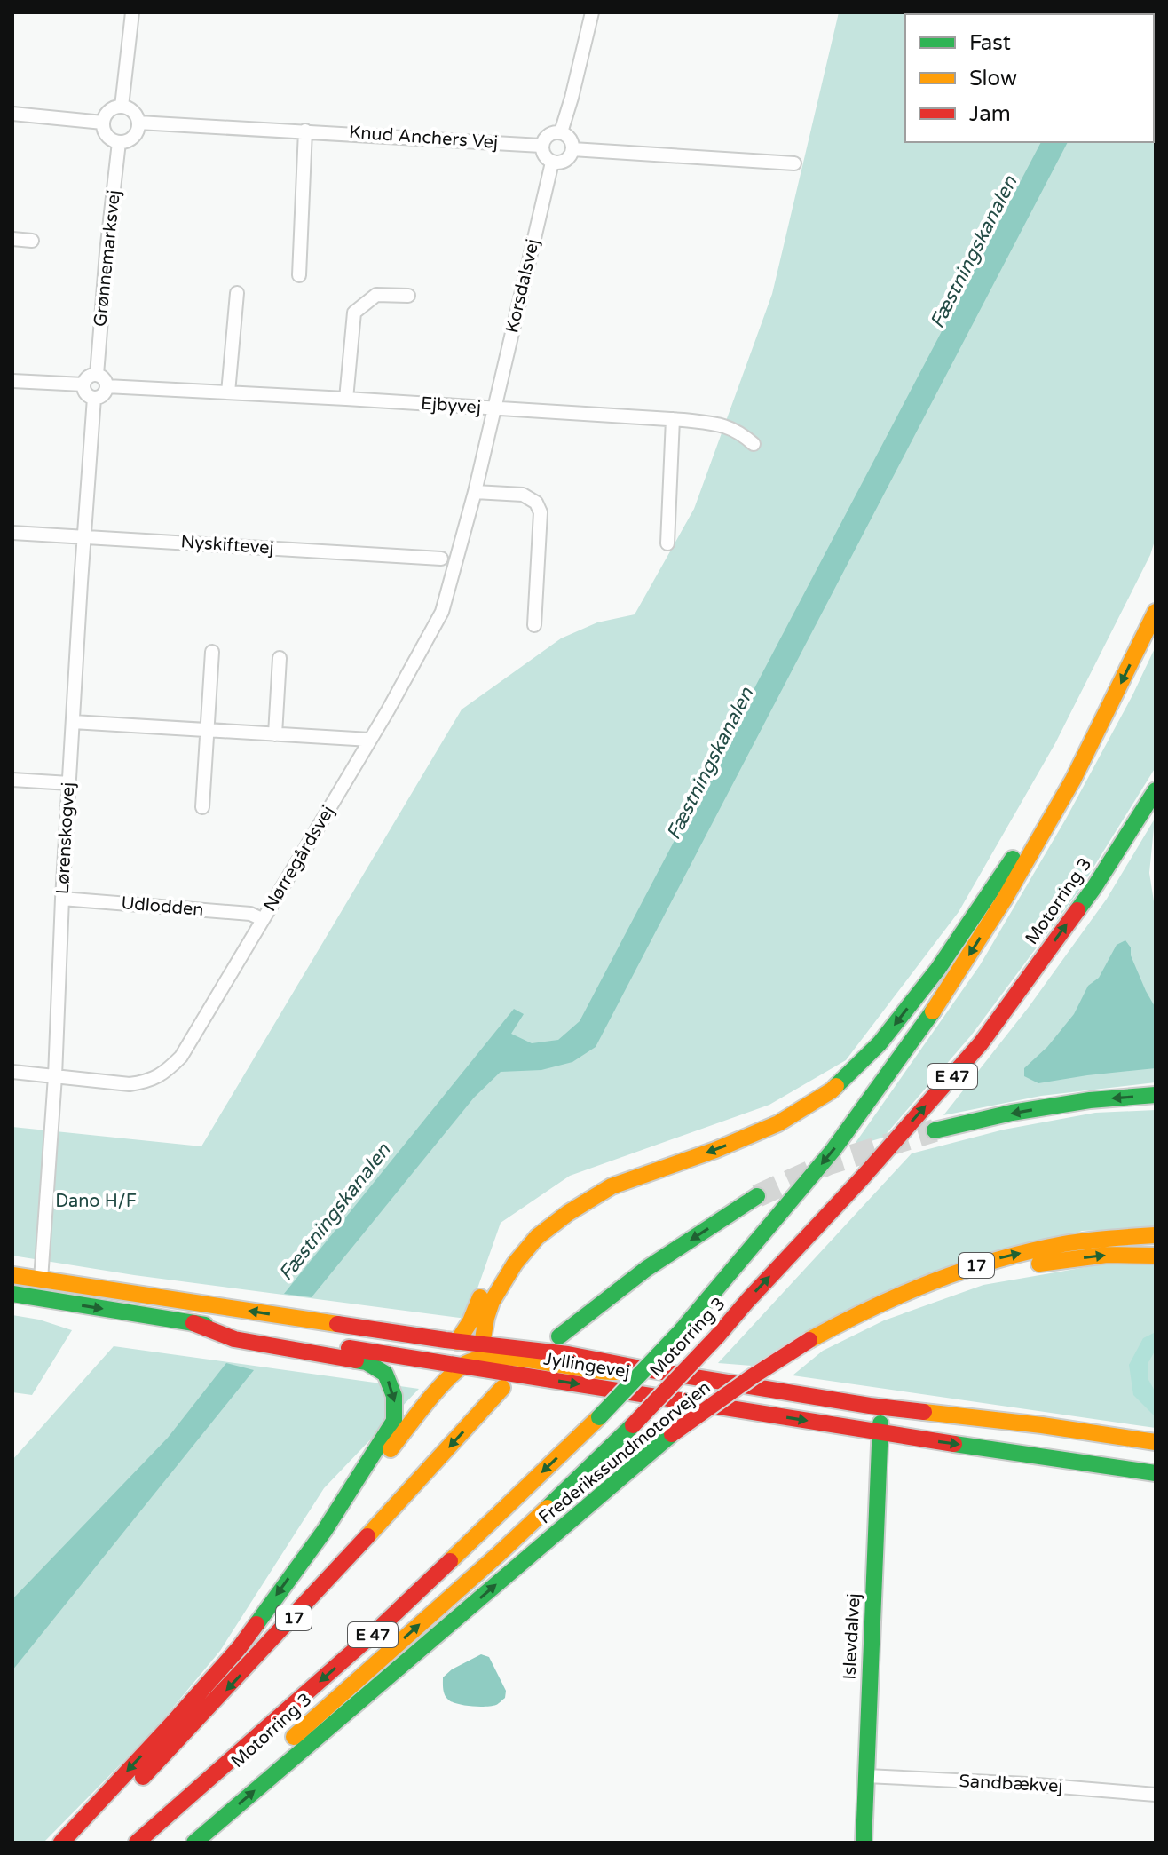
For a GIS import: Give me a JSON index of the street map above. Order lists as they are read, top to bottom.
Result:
{
  "streets": {
    "main road": [
      "Motorring 3",
      "E 47",
      "17",
      "Jyllingevej",
      "Frederikssundmotorvejen",
      "Islevdalvej"
    ],
    "street": [
      "Knud Anchers Vej",
      "Grønnemarksvej",
      "Korsdalsvej",
      "Ejbyvej",
      "Nyskiftevej",
      "Lørenskogvej",
      "Nørregårdsvej",
      "Udlodden",
      "Sandbækvej"
    ]
  },
  "crossings": [
    ["Knud Anchers Vej", "Grønnemarksvej"],
    ["Knud Anchers Vej", "Korsdalsvej"],
    ["Grønnemarksvej", "Ejbyvej"],
    ["Grønnemarksvej", "Lørenskogvej"],
    ["Korsdalsvej", "Ejbyvej"],
    ["Korsdalsvej", "Nørregårdsvej"],
    ["Ejbyvej", "Lørenskogvej"],
    ["Ejbyvej", "Nørregårdsvej"],
    ["Nyskiftevej", "Lørenskogvej"],
    ["Lørenskogvej", "Nørregårdsvej"],
    ["Lørenskogvej", "Udlodden"],
    ["Nørregårdsvej", "Udlodden"],
    ["Motorring 3", "E 47"],
    ["17", "Jyllingevej"],
    ["Jyllingevej", "Islevdalvej"],
    ["Islevdalvej", "Sandbækvej"]
  ],
  "water": ["Fæstningskanalen"],
  "parks": ["Dano H/F"],
  "legend": ["Fast", "Slow", "Jam"]
}
